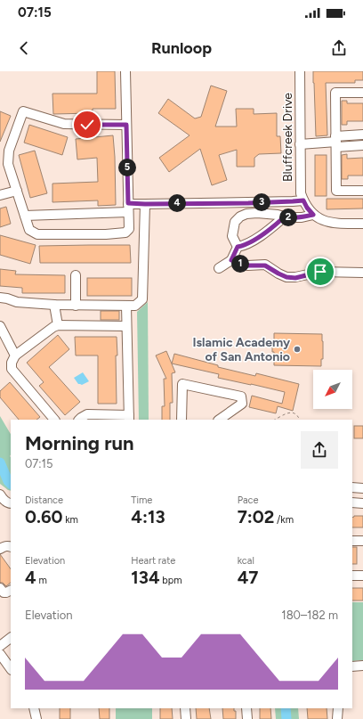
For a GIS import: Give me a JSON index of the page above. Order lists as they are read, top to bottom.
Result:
{
  "streets": {
    "street": ["Bluffcreek Drive"]
  },
  "places": ["Islamic Academy of San Antonio"],
  "north": "bottom left",
  "page": {
    "status": "07:15",
    "header": "Runloop",
    "pins": [
      "5",
      "3",
      "4",
      "2",
      "1"
    ],
    "heading": ["Morning run", "07:15"],
    "stats": [
      ["Distance", "0.60 km"],
      ["Time", "4:13"],
      ["Pace", "7:02 /km"],
      ["Elevation", "4 m"],
      ["Heart rate", "134 bpm"],
      ["kcal", "47"]
    ],
    "chart": ["Elevation", "180–182 m"]
  }
}
